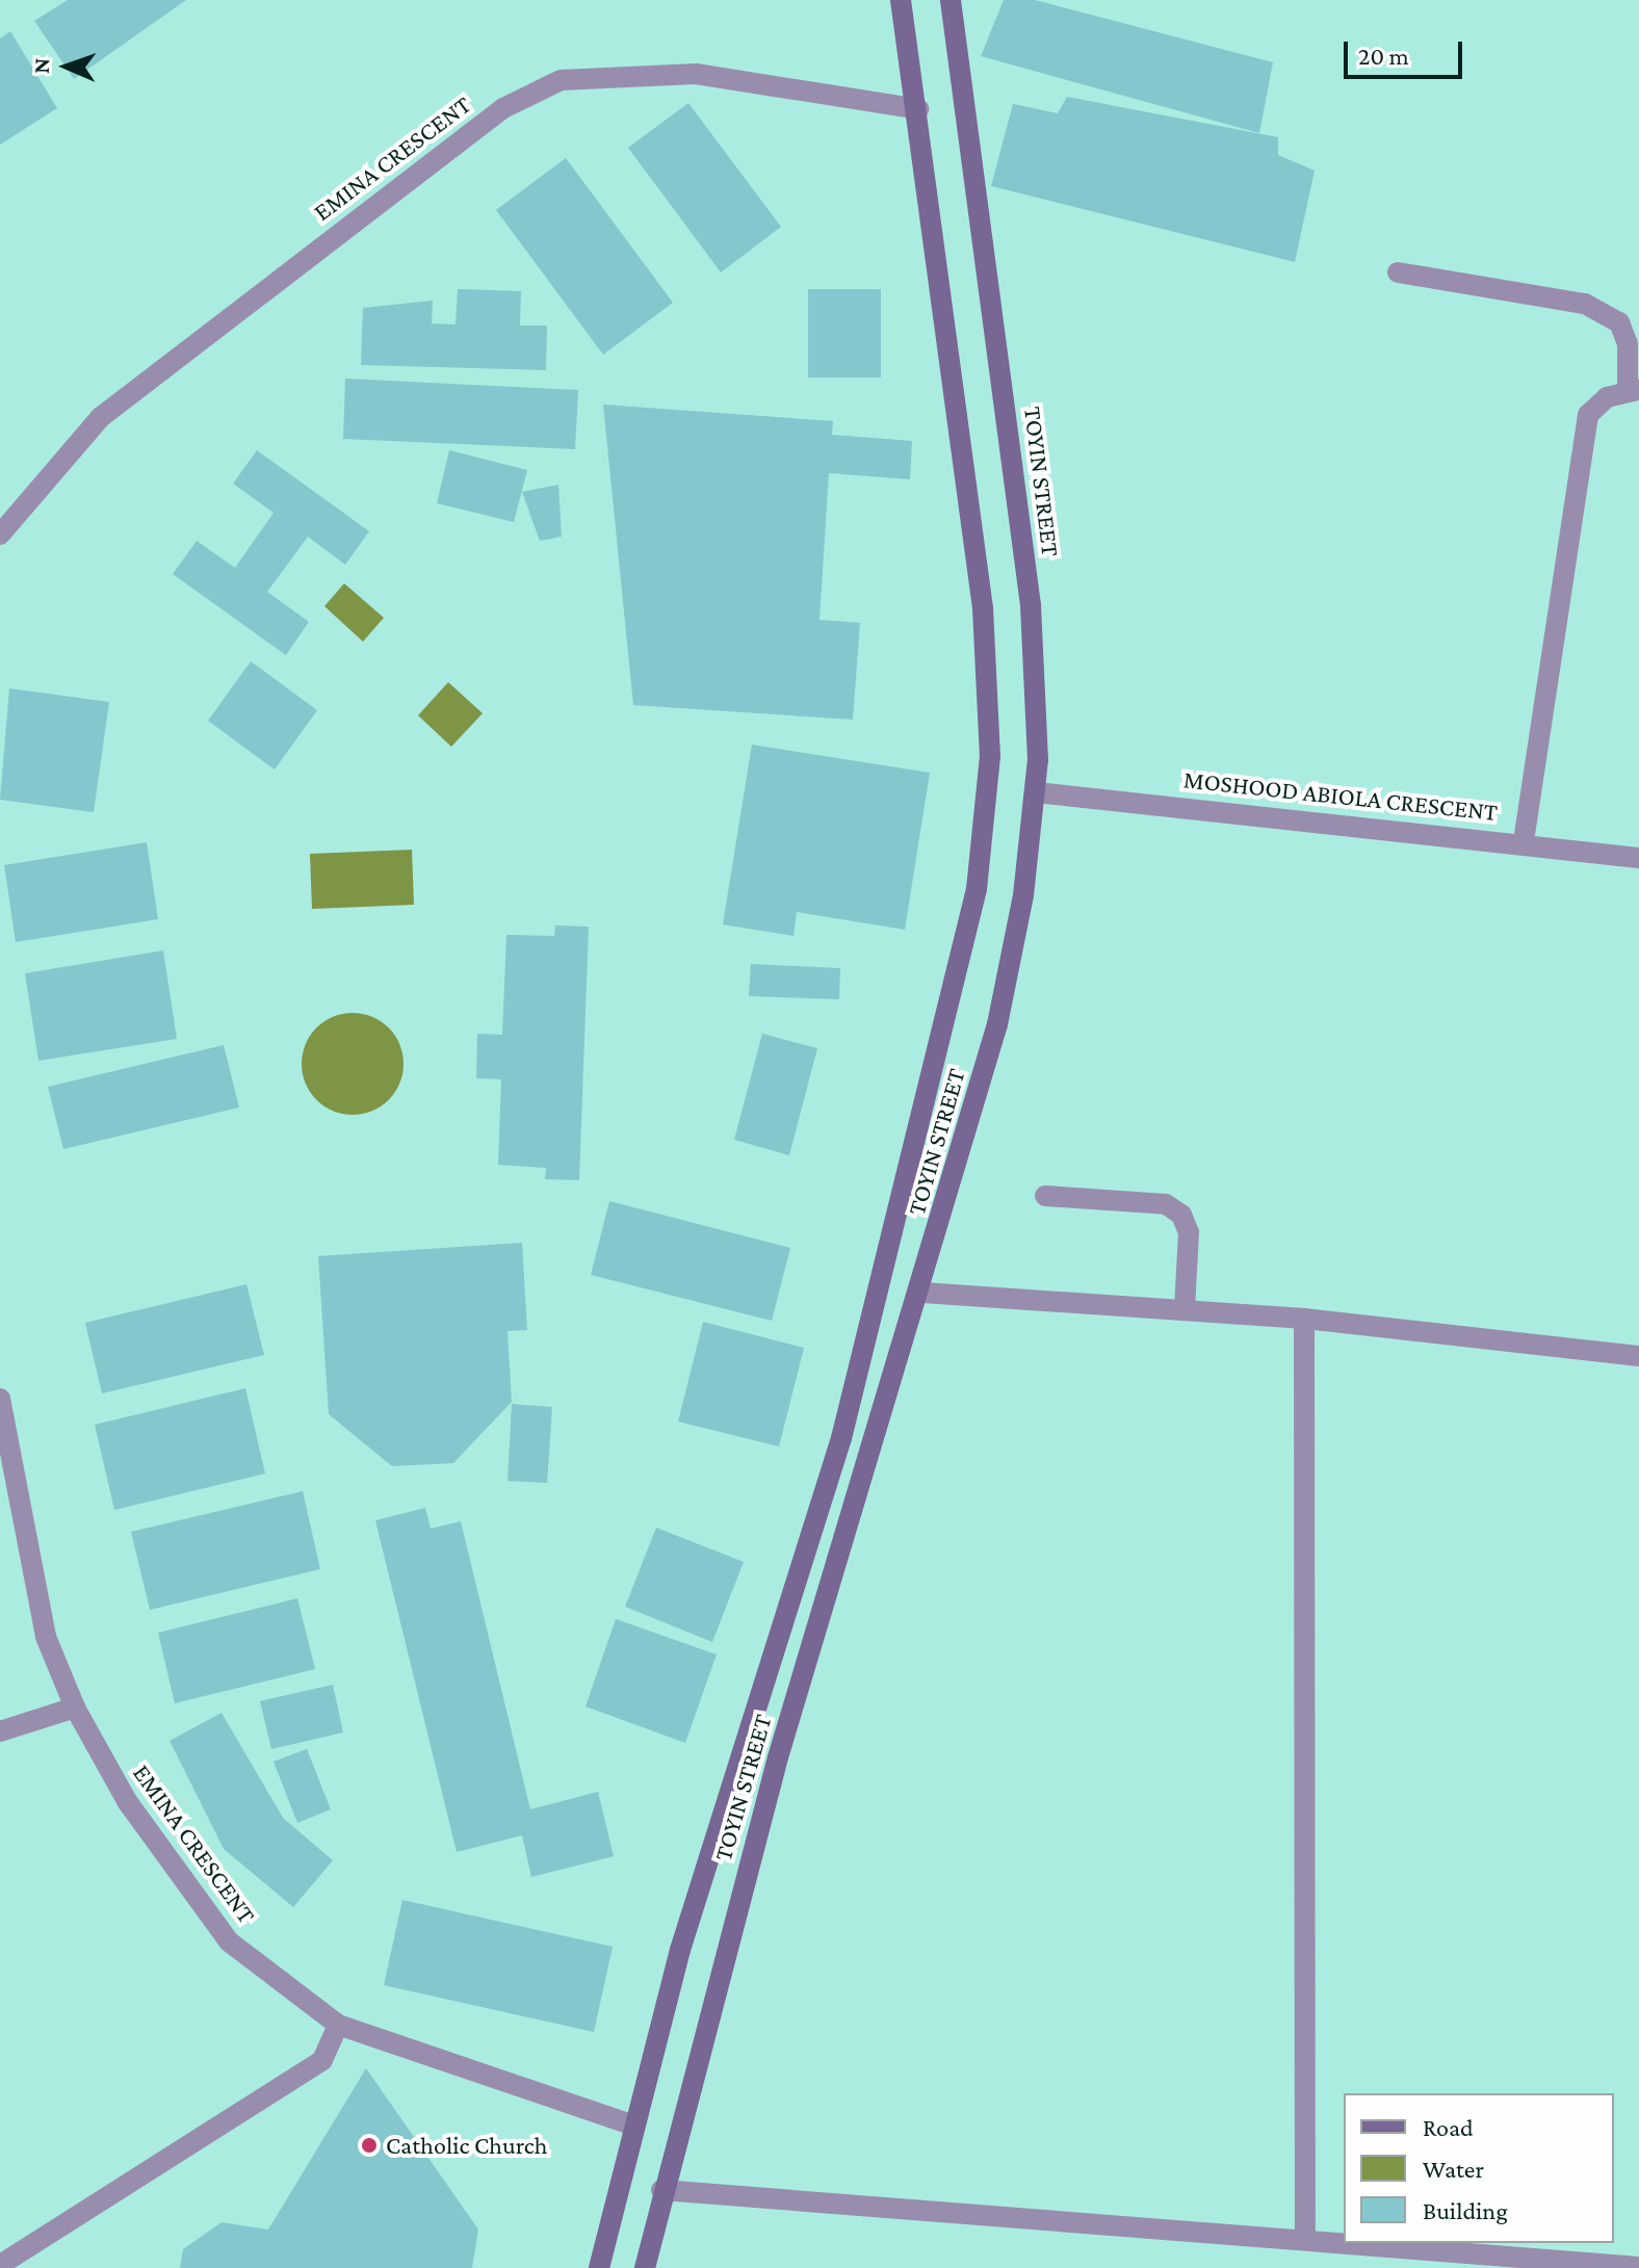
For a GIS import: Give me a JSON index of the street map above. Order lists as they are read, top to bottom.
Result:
{
  "streets": {
    "street": ["EMINA CRESCENT", "TOYIN STREET", "MOSHOOD ABIOLA CRESCENT"]
  },
  "crossings": [
    ["EMINA CRESCENT", "TOYIN STREET"],
    ["TOYIN STREET", "MOSHOOD ABIOLA CRESCENT"]
  ],
  "places": ["Catholic Church"],
  "legend": ["Road", "Water", "Building"],
  "scale_bar": "20 m",
  "north": "left"
}
